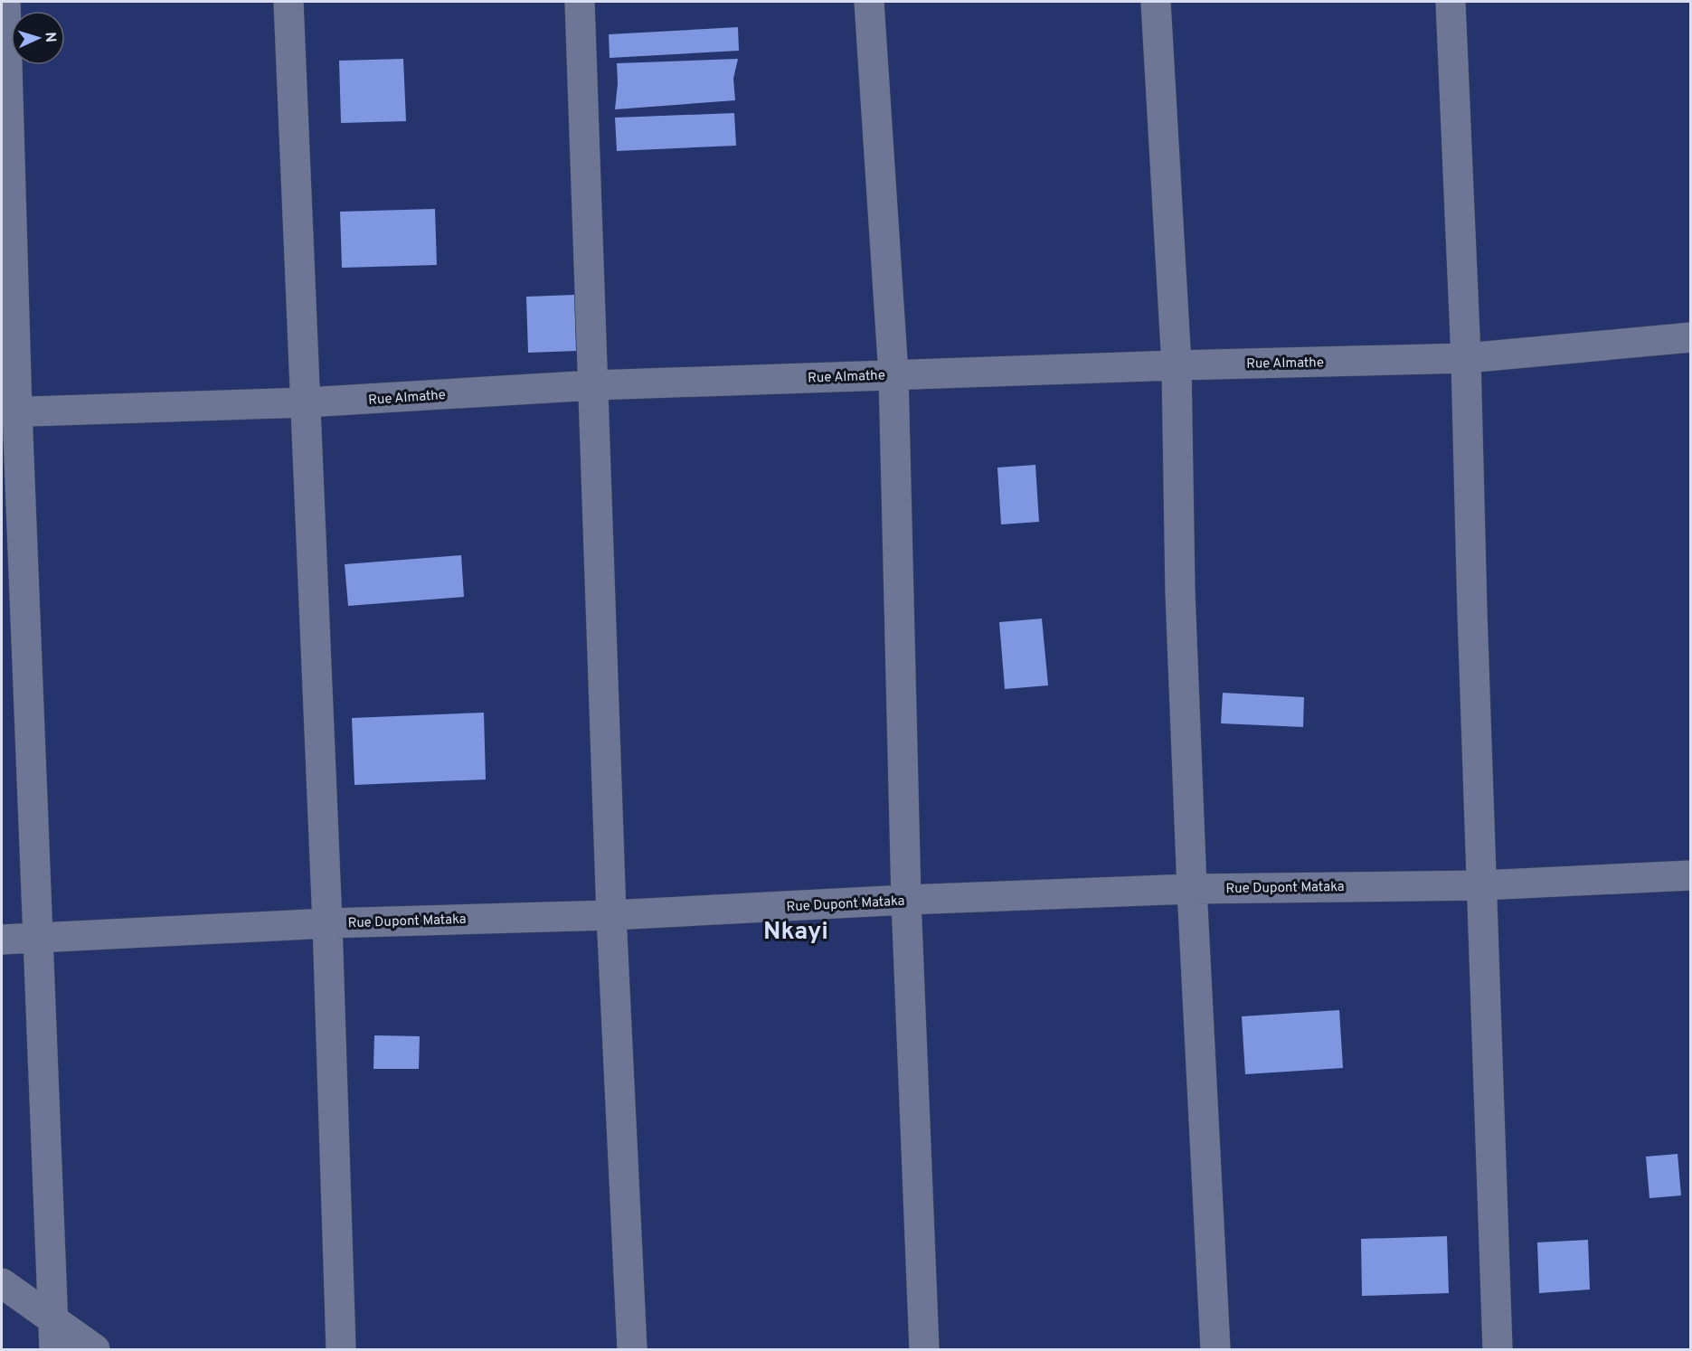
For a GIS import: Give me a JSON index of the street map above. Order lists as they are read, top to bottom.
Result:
{
  "streets": {
    "street": ["Rue Almathe", "Rue Dupont Mataka"]
  },
  "districts": ["Nkayi"],
  "north": "right"
}
